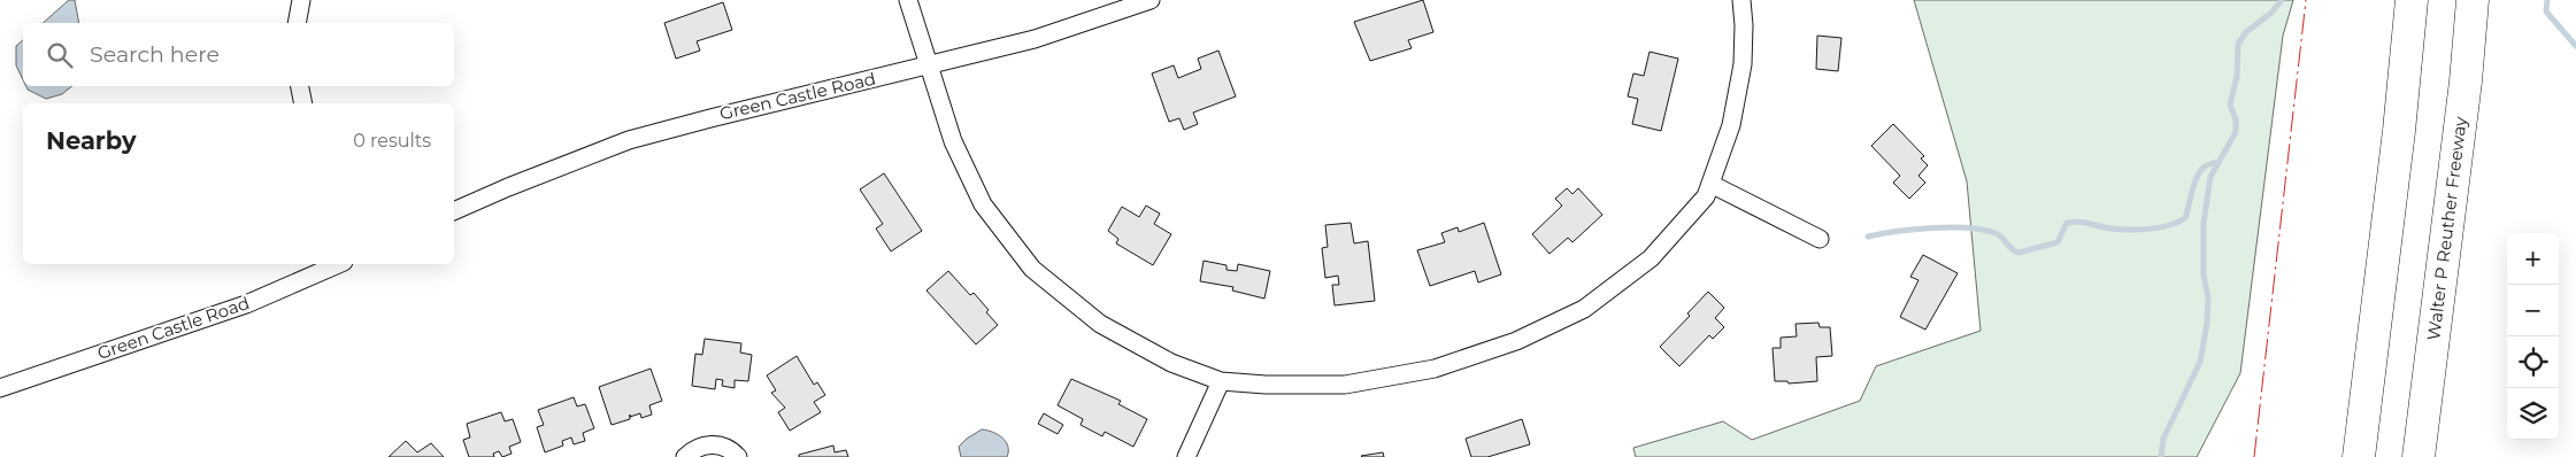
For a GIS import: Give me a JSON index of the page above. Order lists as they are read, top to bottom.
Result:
{
  "streets": {
    "highway": ["Walter P Reuther Freeway"],
    "street": ["Green Castle Road"]
  },
  "page": {
    "search": "Search here",
    "heading": ["Nearby", "0 results"],
    "map_buttons": ["+", "−"]
  }
}
